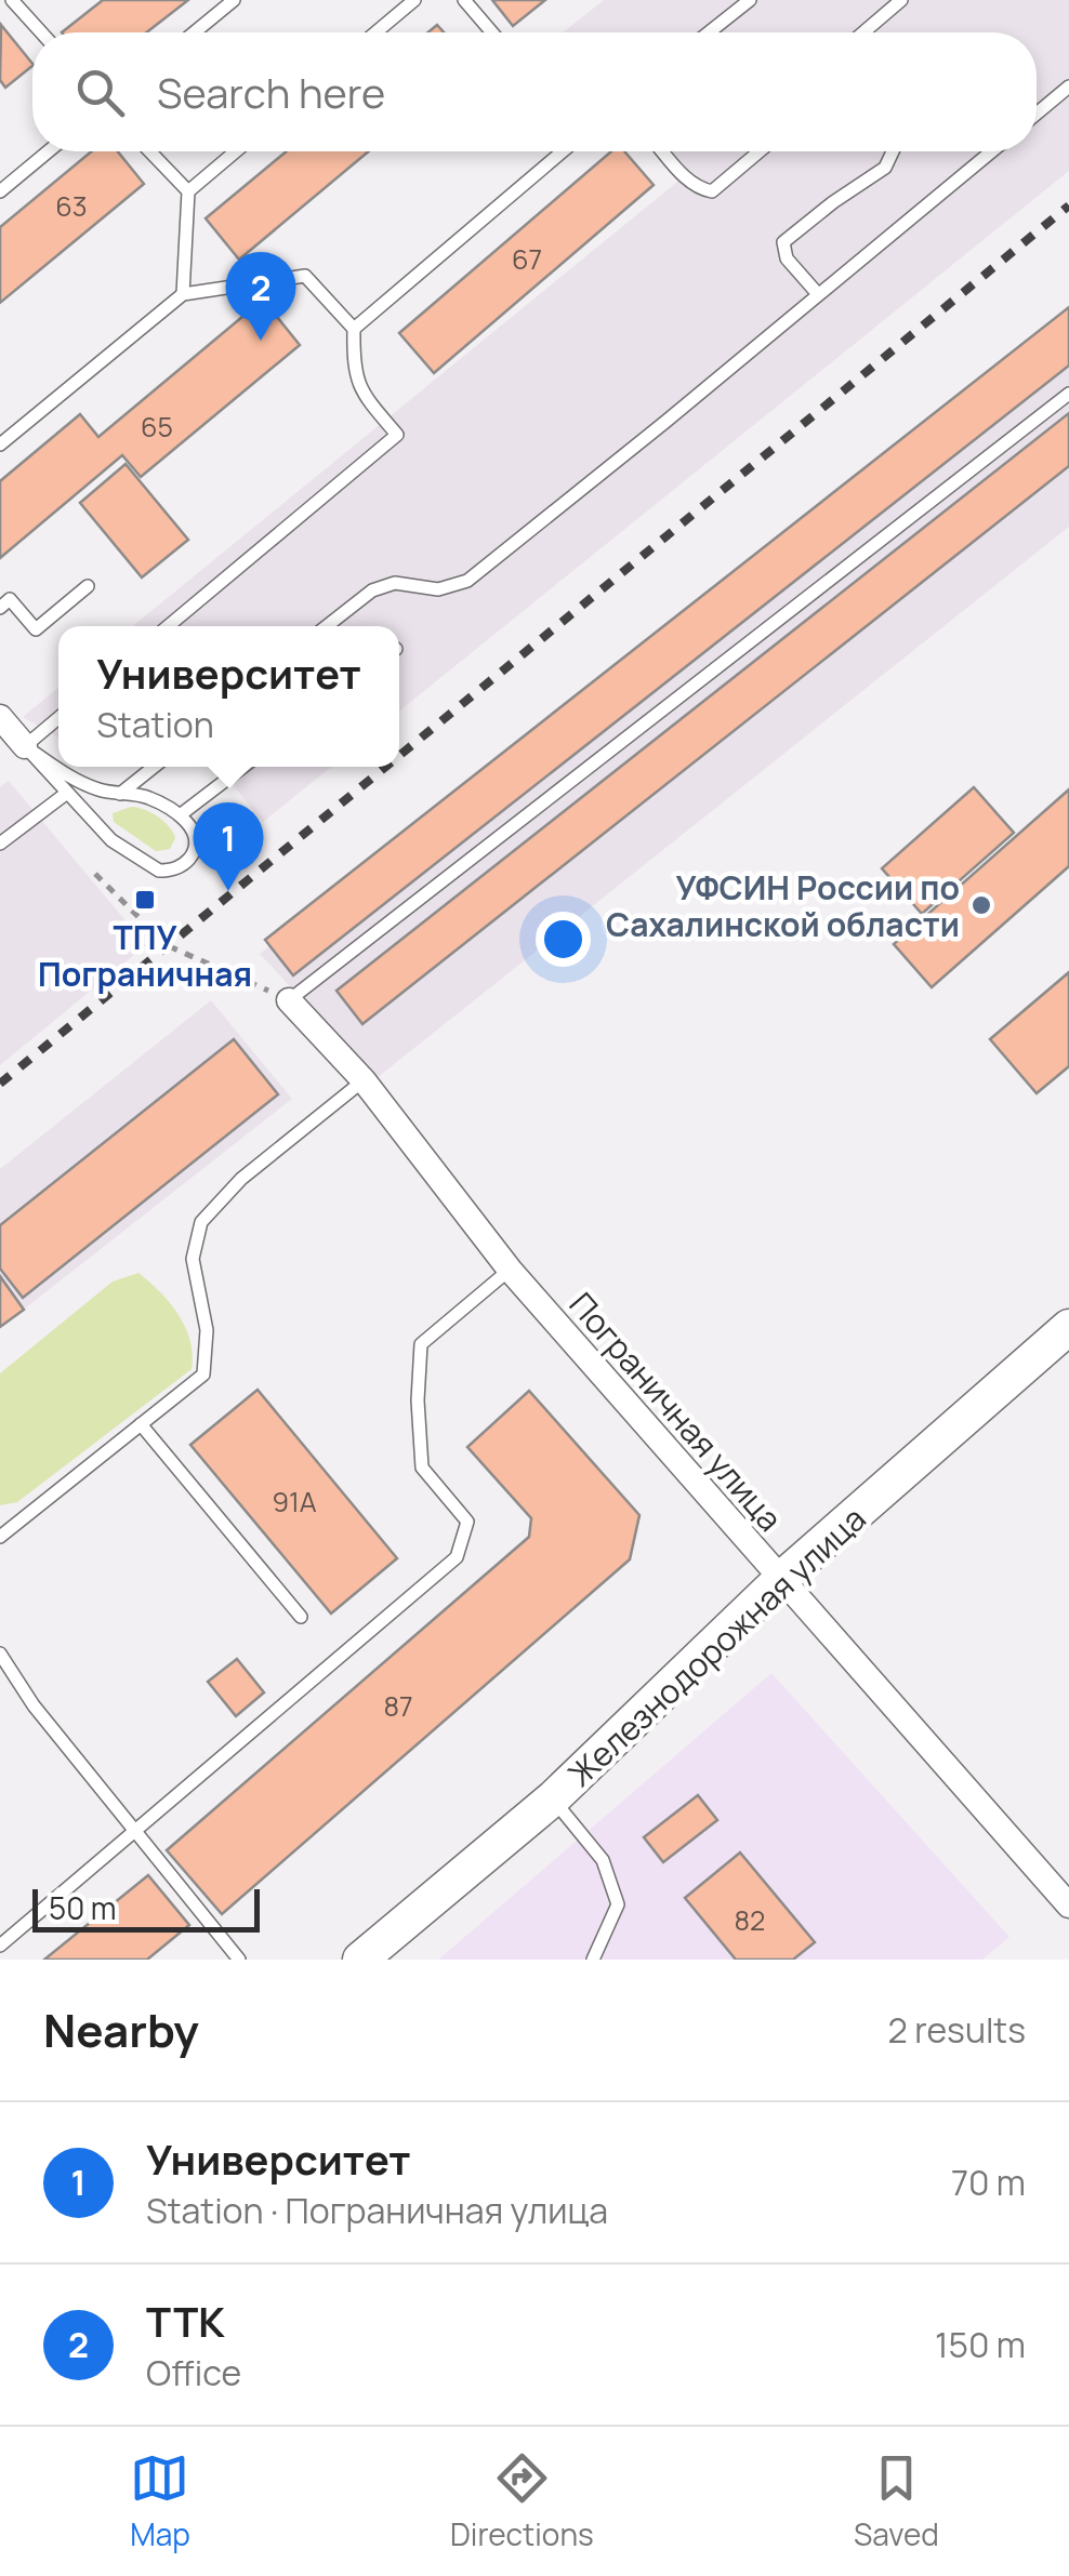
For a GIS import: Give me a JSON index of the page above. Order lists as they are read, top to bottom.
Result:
{
  "streets": {
    "main road": ["Железнодорожная улица"],
    "street": ["Пограничная улица"]
  },
  "crossings": [
    ["Пограничная улица", "Железнодорожная улица"]
  ],
  "places": {
    "transit": ["ТПУ Пограничная"],
    "other": ["УФСИН России по Сахалинской области"]
  },
  "house_numbers": [
    "63",
    "67",
    "65",
    "91А",
    "87",
    "82"
  ],
  "scale_bar": "50 m",
  "page": {
    "search": "Search here",
    "pins": ["2", "1"],
    "popup": ["Университет", "Station"],
    "scale": "50 m",
    "heading": ["Nearby", "2 results"],
    "list": [
      {
        "mark": "1",
        "name": "Университет",
        "note": "Station · Пограничная улица",
        "value": "70 m"
      },
      {
        "mark": "2",
        "name": "ТТК",
        "note": "Office",
        "value": "150 m"
      }
    ],
    "nav": ["Map", "Directions", "Saved"]
  }
}
